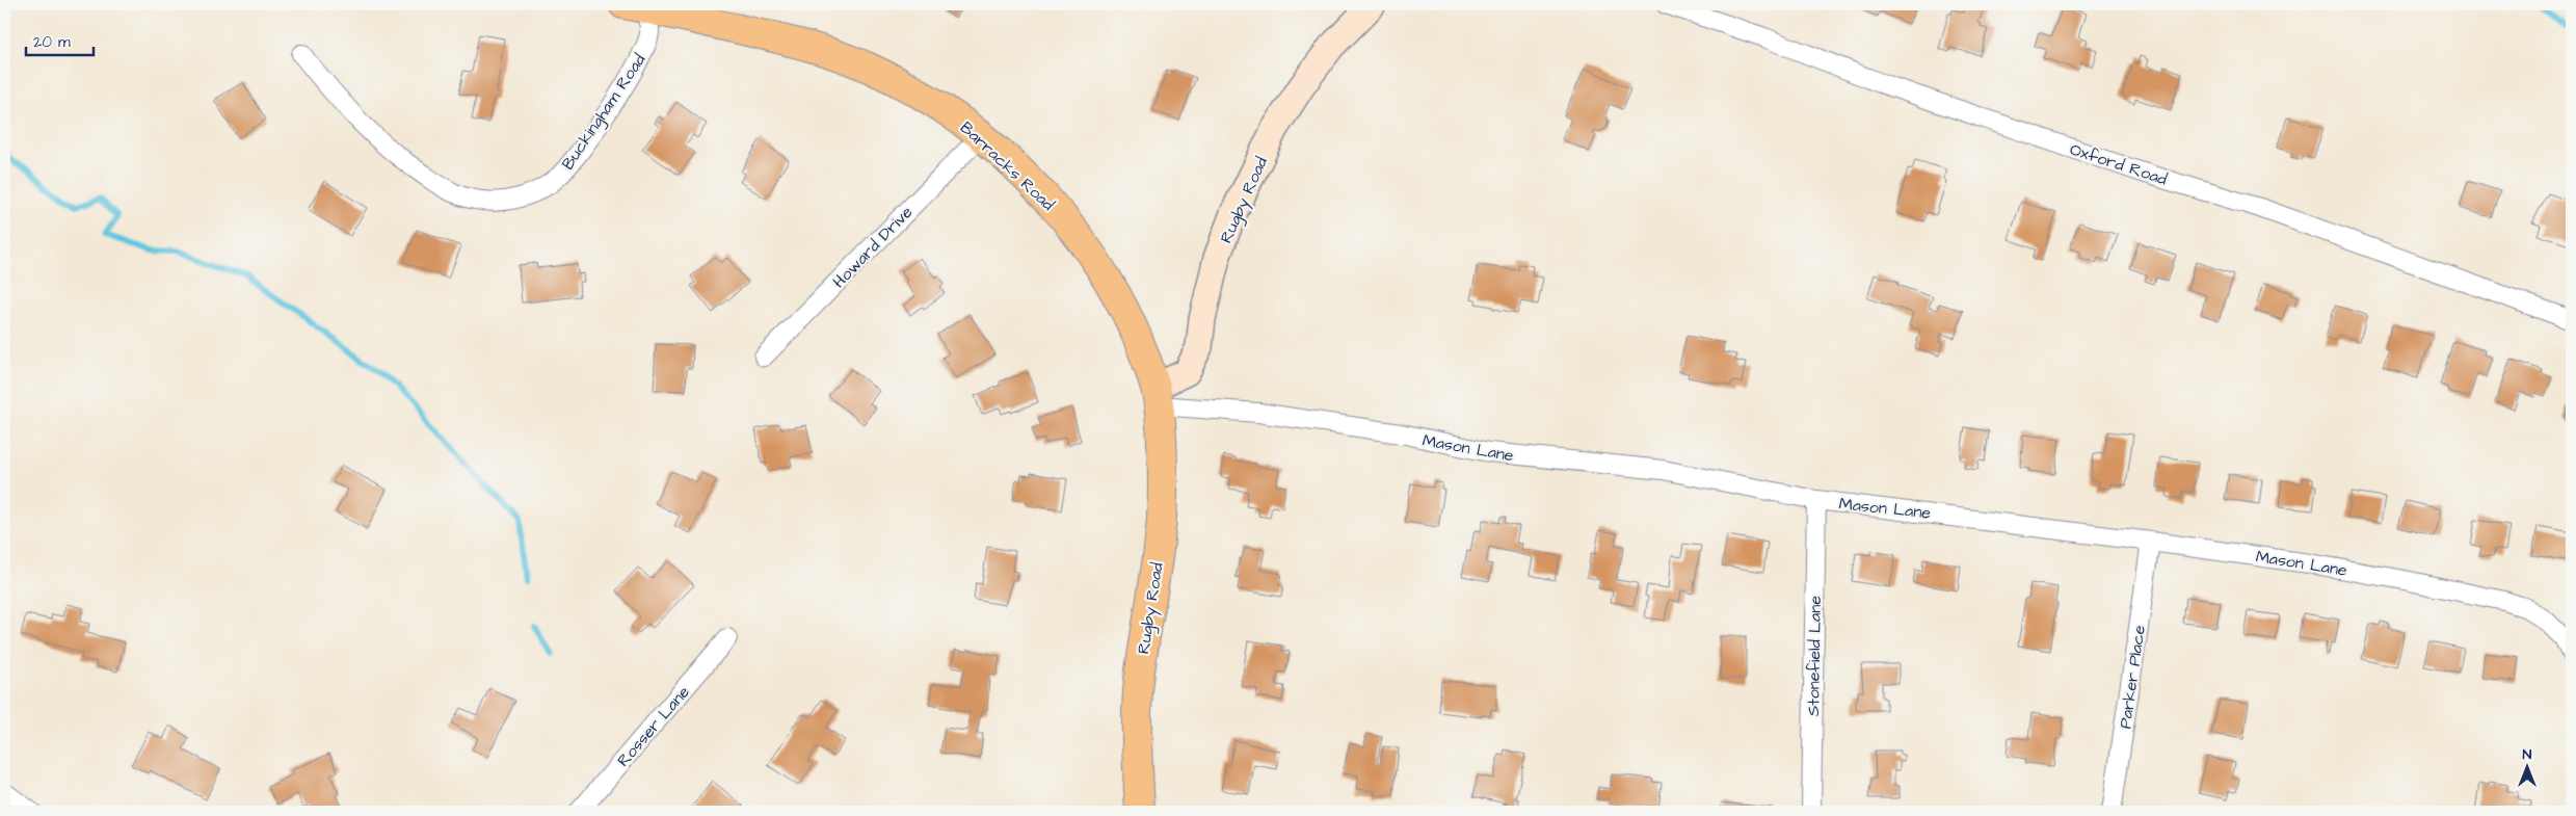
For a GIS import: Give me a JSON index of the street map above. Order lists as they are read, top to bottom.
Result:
{
  "streets": {
    "main road": ["Barracks Road", "Rugby Road"],
    "street": [
      "Buckingham Road",
      "Oxford Road",
      "Howard Drive",
      "Mason Lane",
      "Stonefield Lane",
      "Parker Place",
      "Rosser Lane"
    ]
  },
  "crossings": [
    ["Buckingham Road", "Barracks Road"],
    ["Barracks Road", "Rugby Road"],
    ["Barracks Road", "Howard Drive"],
    ["Barracks Road", "Mason Lane"],
    ["Rugby Road", "Mason Lane"],
    ["Mason Lane", "Stonefield Lane"],
    ["Mason Lane", "Parker Place"]
  ],
  "scale_bar": "20 m",
  "north": "top"
}
